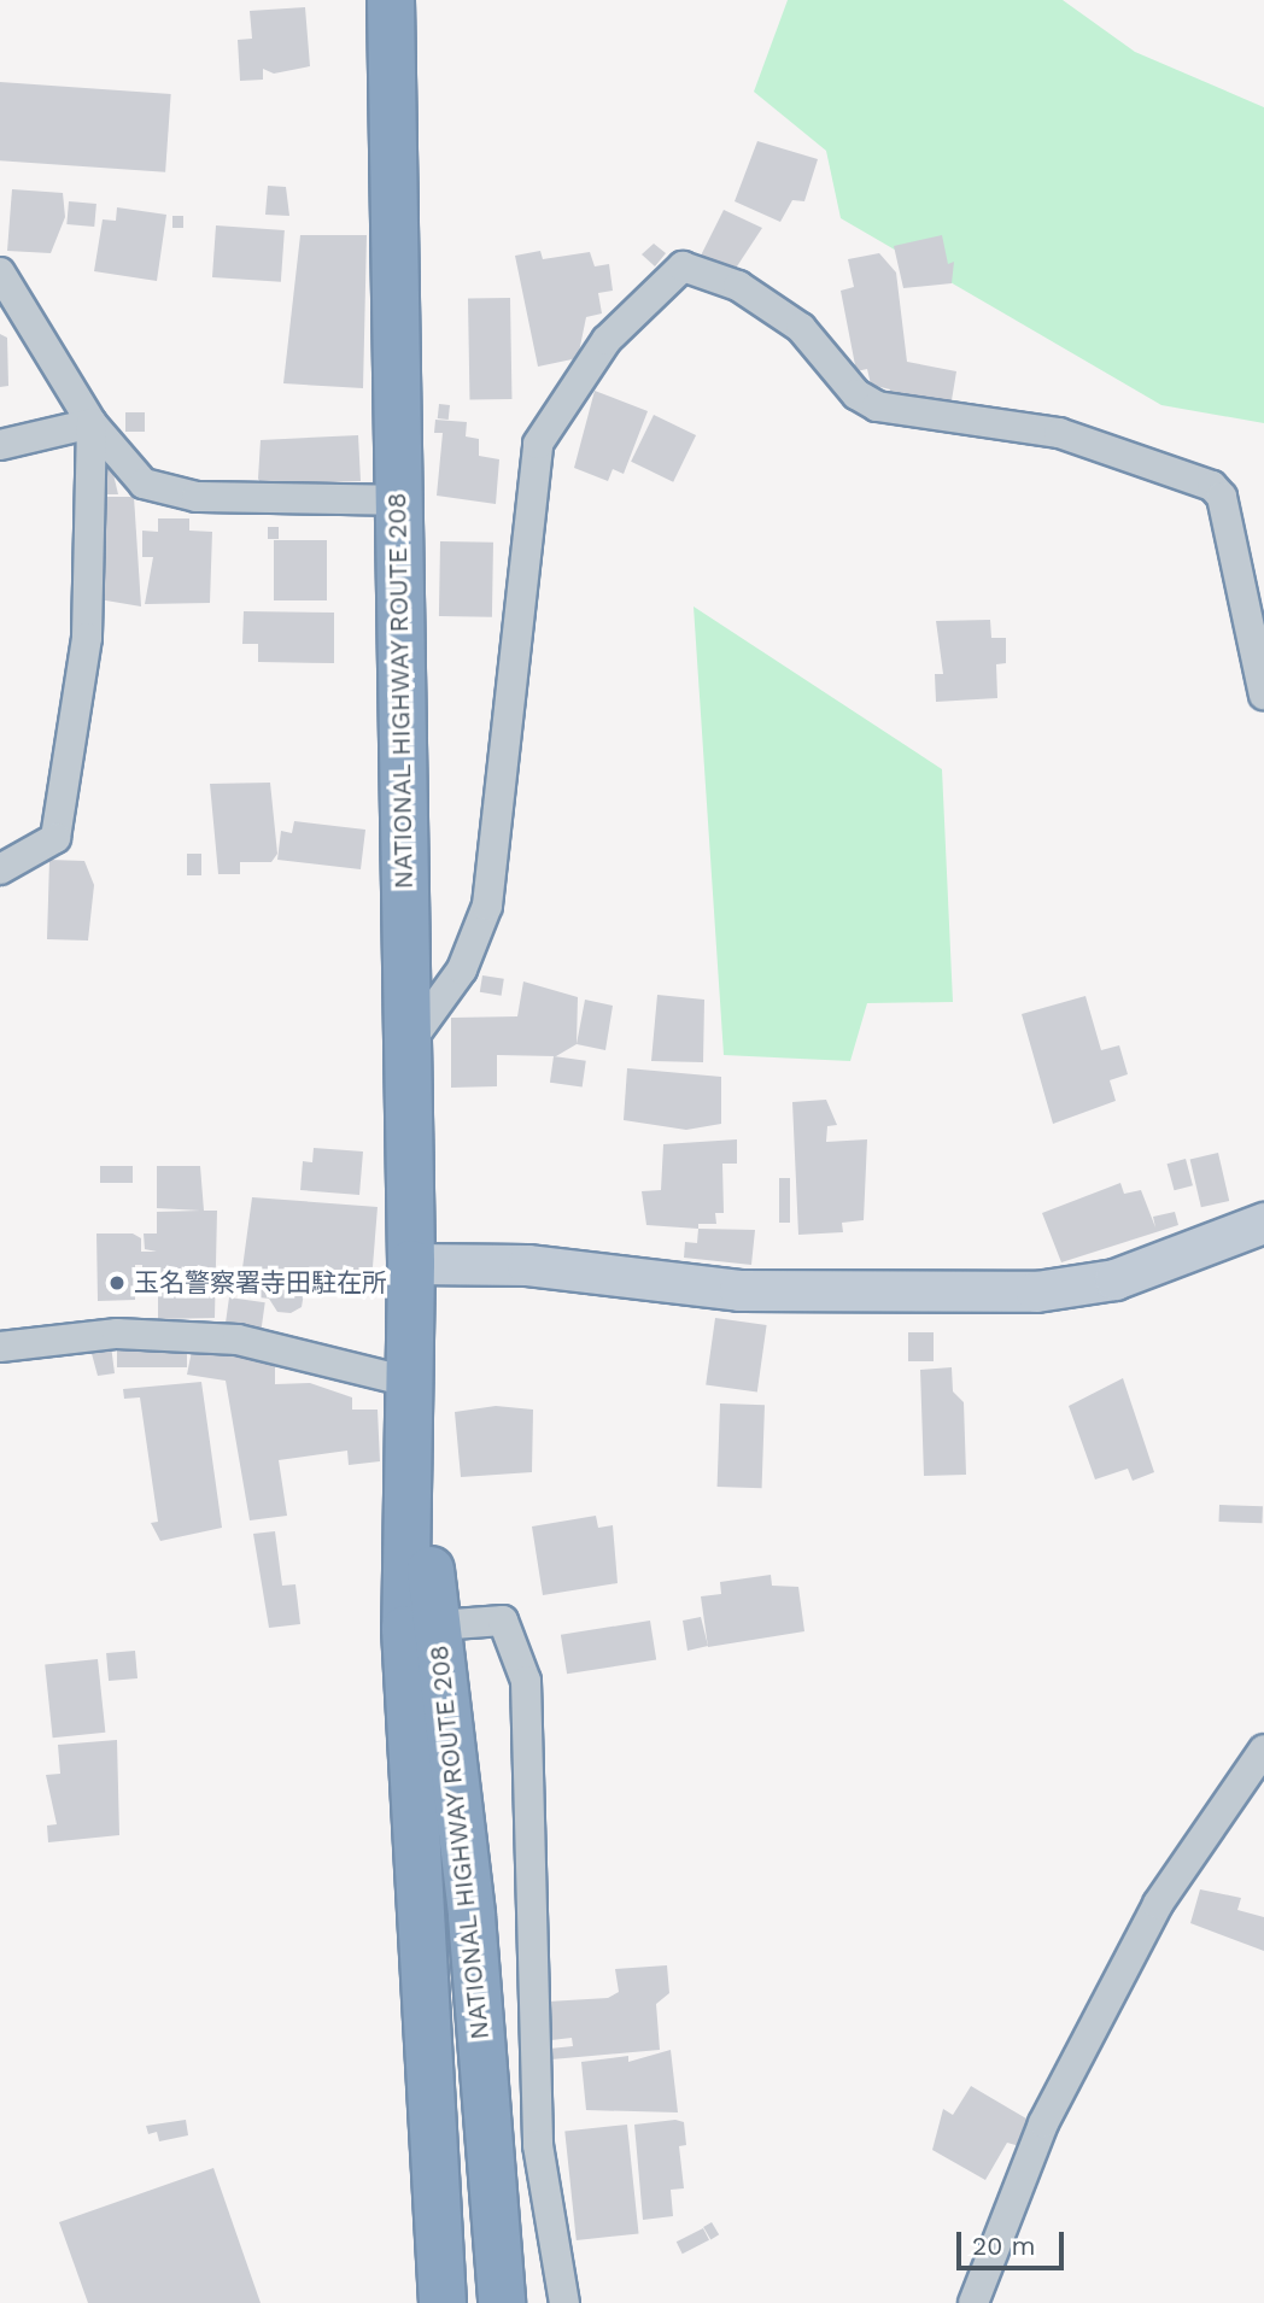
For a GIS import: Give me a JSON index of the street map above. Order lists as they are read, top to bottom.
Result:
{
  "streets": {
    "highway": ["NATIONAL HIGHWAY ROUTE 208"]
  },
  "places": ["玉名警察署寺田駐在所"],
  "scale_bar": "20 m"
}
